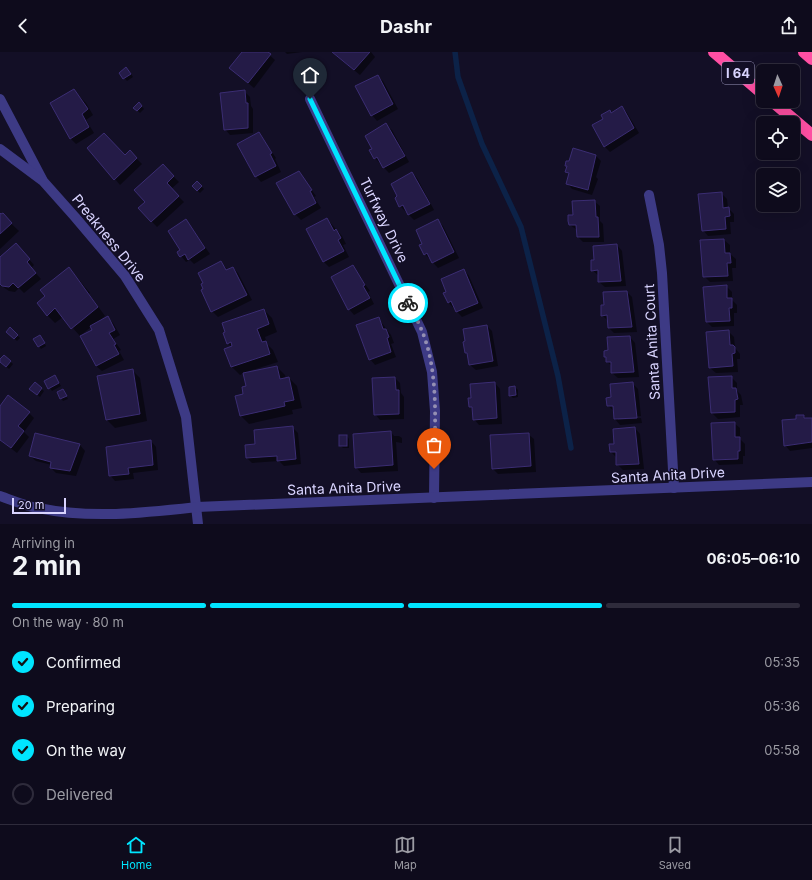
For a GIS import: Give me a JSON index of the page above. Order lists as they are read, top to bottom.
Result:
{
  "streets": {
    "highway": ["I 64"],
    "street": [
      "Turfway Drive",
      "Preakness Drive",
      "Santa Anita Court",
      "Santa Anita Drive"
    ]
  },
  "crossings": [
    ["Turfway Drive", "Santa Anita Drive"],
    ["Preakness Drive", "Santa Anita Drive"],
    ["Santa Anita Court", "Santa Anita Drive"]
  ],
  "scale_bar": "20 m",
  "north": "bottom",
  "page": {
    "header": "Dashr",
    "scale": "20 m",
    "heading": ["2 min", "Arriving in", "06:05–06:10"],
    "bar": "On the way · 80 m",
    "list": [
      ["Confirmed", "05:35"],
      ["Preparing", "05:36"],
      ["On the way", "05:58"],
      "Delivered"
    ],
    "tabs": ["Home", "Map", "Saved"]
  }
}
